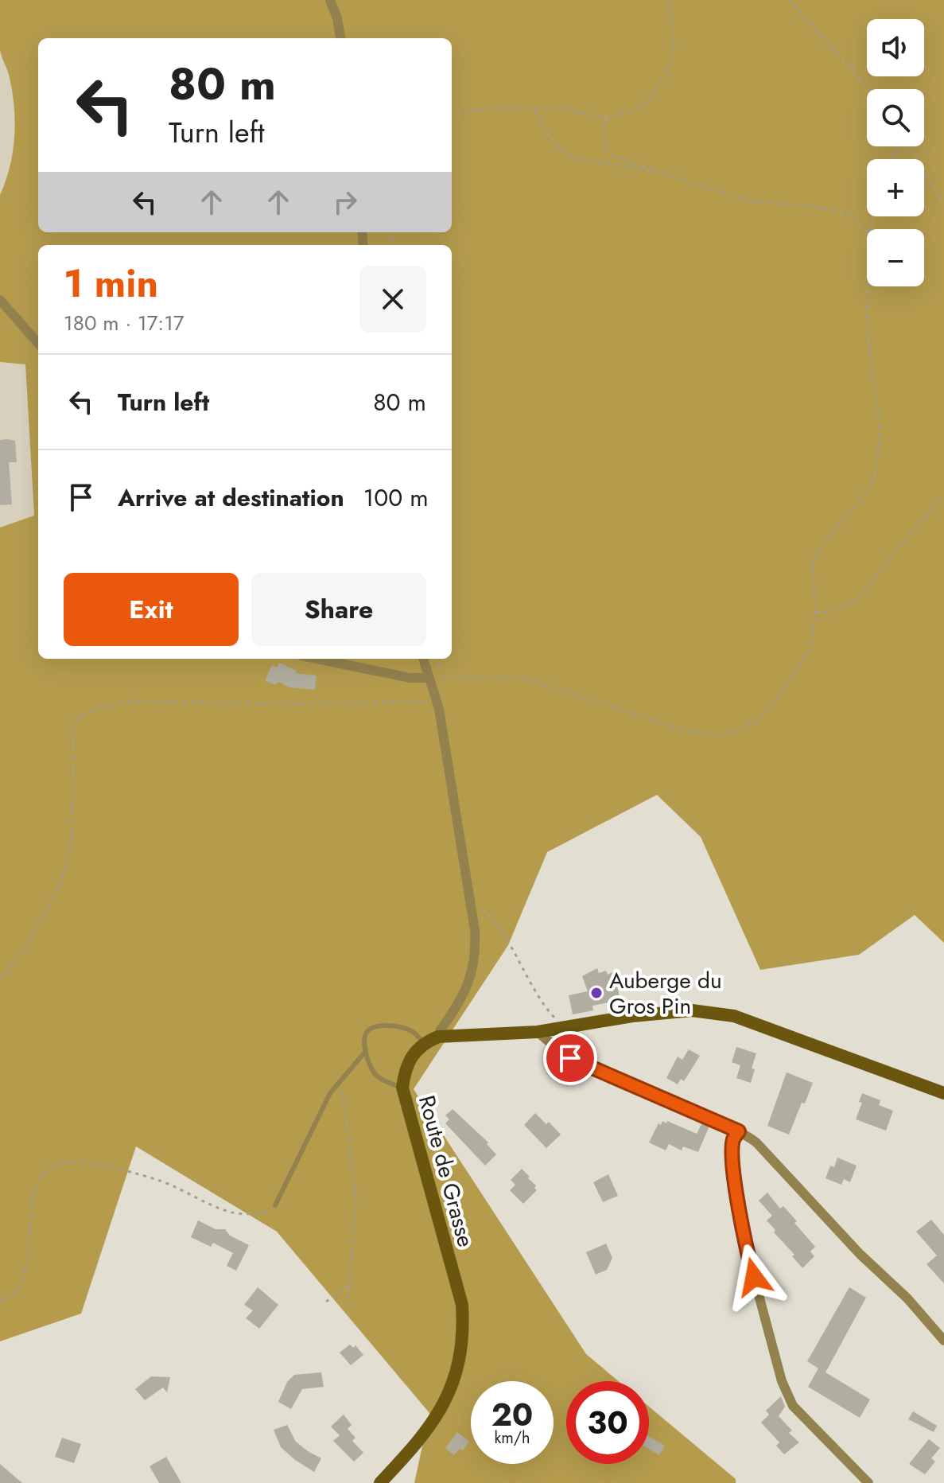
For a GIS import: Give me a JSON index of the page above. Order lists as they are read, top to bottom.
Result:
{
  "streets": {
    "main road": ["Route de Grasse"]
  },
  "places": ["Auberge du Gros Pin"],
  "page": {
    "map_buttons": ["+", "−"],
    "turn": ["80 m", "Turn left"],
    "heading": ["1 min", "180 m · 17:17"],
    "list": [
      {
        "name": "Turn left",
        "value": "80 m"
      },
      {
        "name": "Arrive at destination",
        "value": "100 m"
      }
    ],
    "buttons": ["Exit", "Share"],
    "speed": "20 km/h",
    "limit": "30"
  }
}
